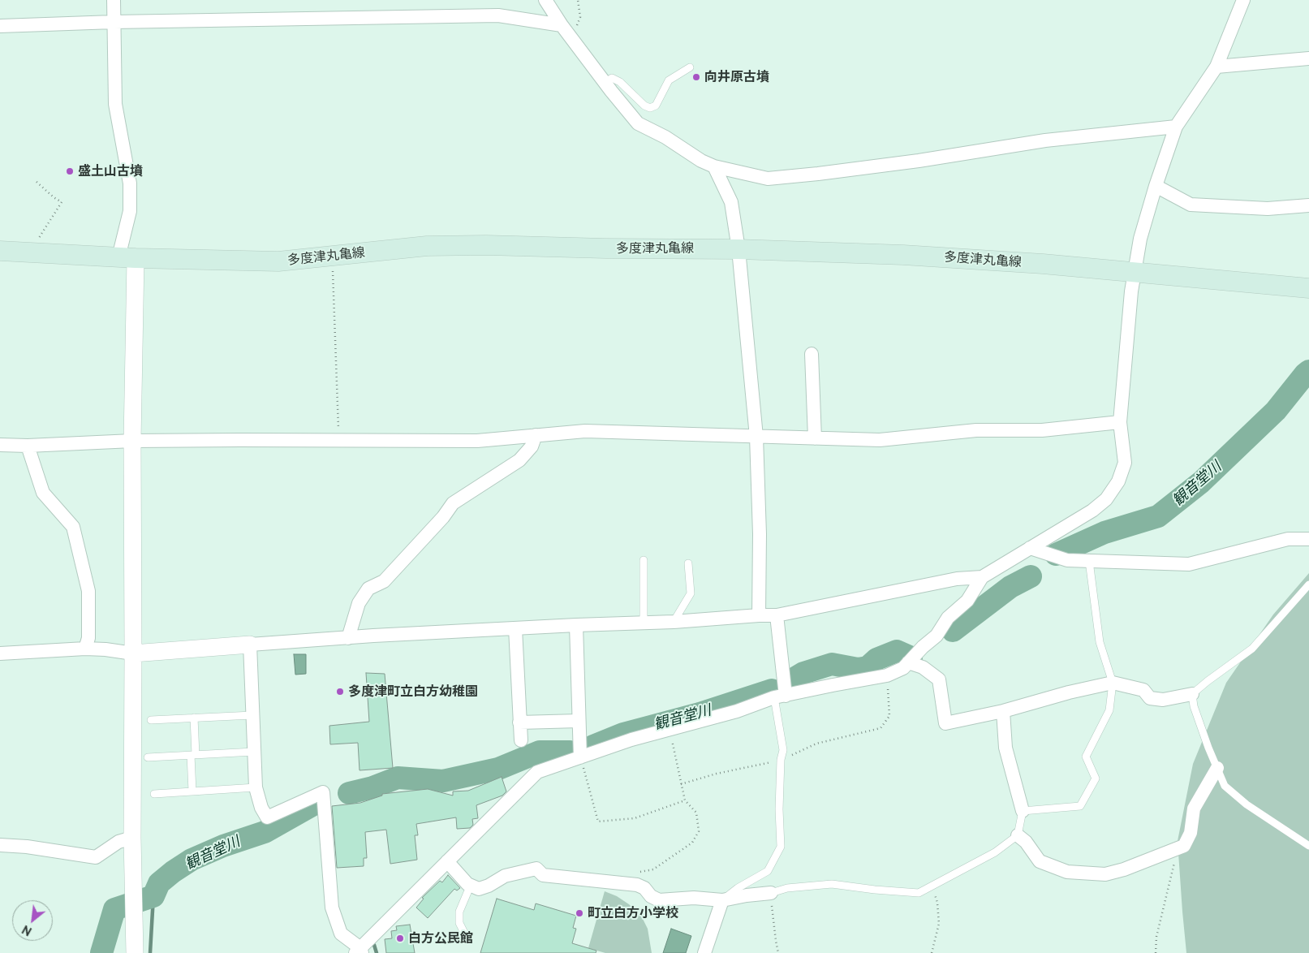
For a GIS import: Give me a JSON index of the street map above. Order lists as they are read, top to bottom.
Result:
{
  "streets": {
    "main road": ["多度津丸亀線"]
  },
  "water": ["観音堂川"],
  "places": [
    "向井原古墳",
    "盛土山古墳",
    "多度津町立白方幼稚園",
    "町立白方小学校",
    "白方公民館"
  ],
  "north": "bottom left"
}
